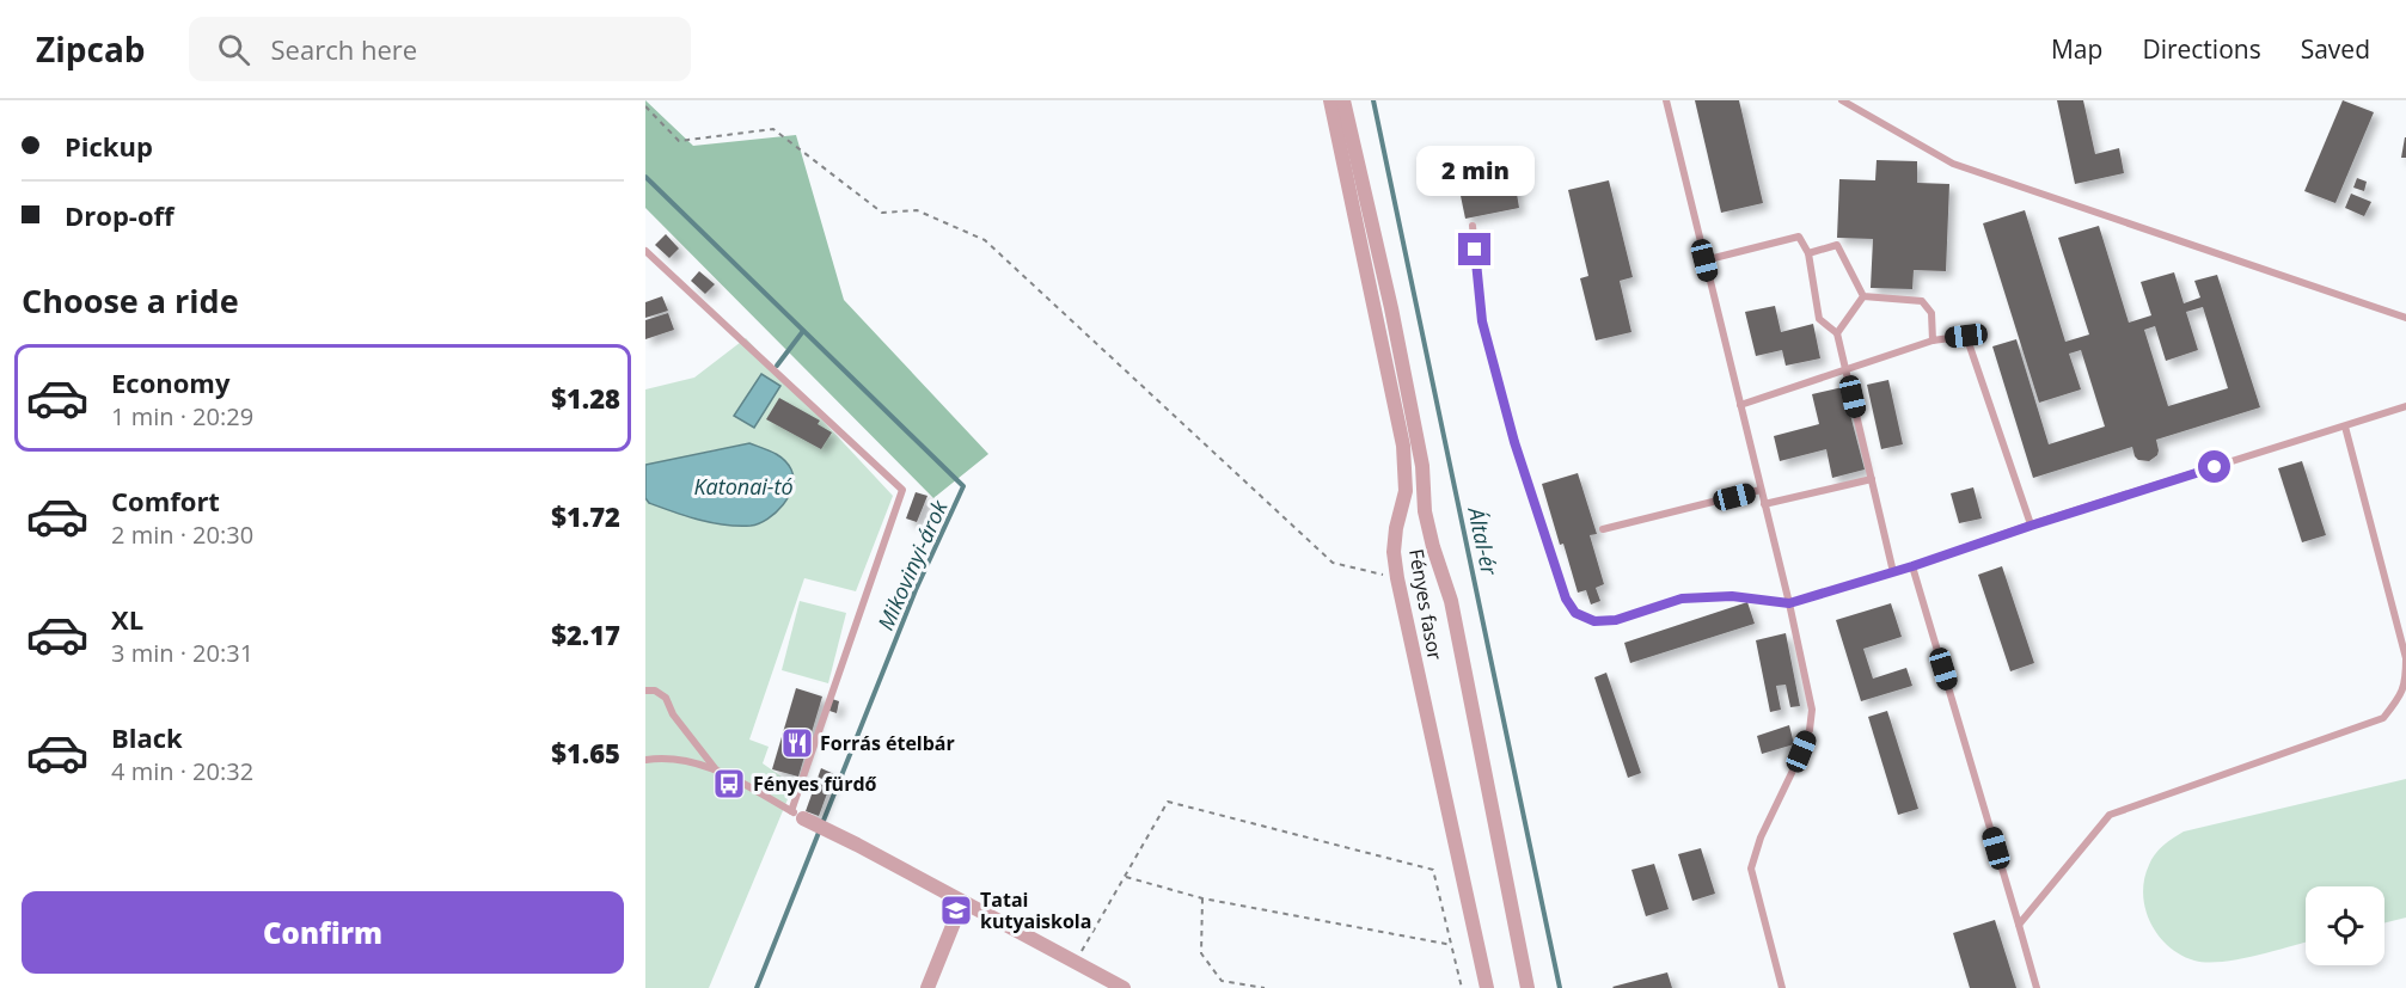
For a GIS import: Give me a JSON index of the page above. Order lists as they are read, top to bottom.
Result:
{
  "streets": {
    "street": ["Fényes fasor"]
  },
  "water": ["Katonai-tó", "Által-ér", "Mikovinyi-árok"],
  "places": {
    "restaurant": ["Forrás ételbár"],
    "bus stop": ["Fényes fürdő"],
    "school or university": ["Tatai kutyaiskola"]
  },
  "page": {
    "header": "Zipcab",
    "search": "Search here",
    "nav": ["Map", "Directions", "Saved"],
    "banner": ["Pickup", "Drop-off"],
    "bubble": "2 min",
    "heading": "Choose a ride",
    "list": [
      {
        "name": "Economy",
        "note": "1 min · 20:29",
        "value": "$1.28"
      },
      {
        "name": "Comfort",
        "note": "2 min · 20:30",
        "value": "$1.72"
      },
      {
        "name": "XL",
        "note": "3 min · 20:31",
        "value": "$2.17"
      },
      {
        "name": "Black",
        "note": "4 min · 20:32",
        "value": "$1.65"
      }
    ],
    "buttons": "Confirm"
  }
}
